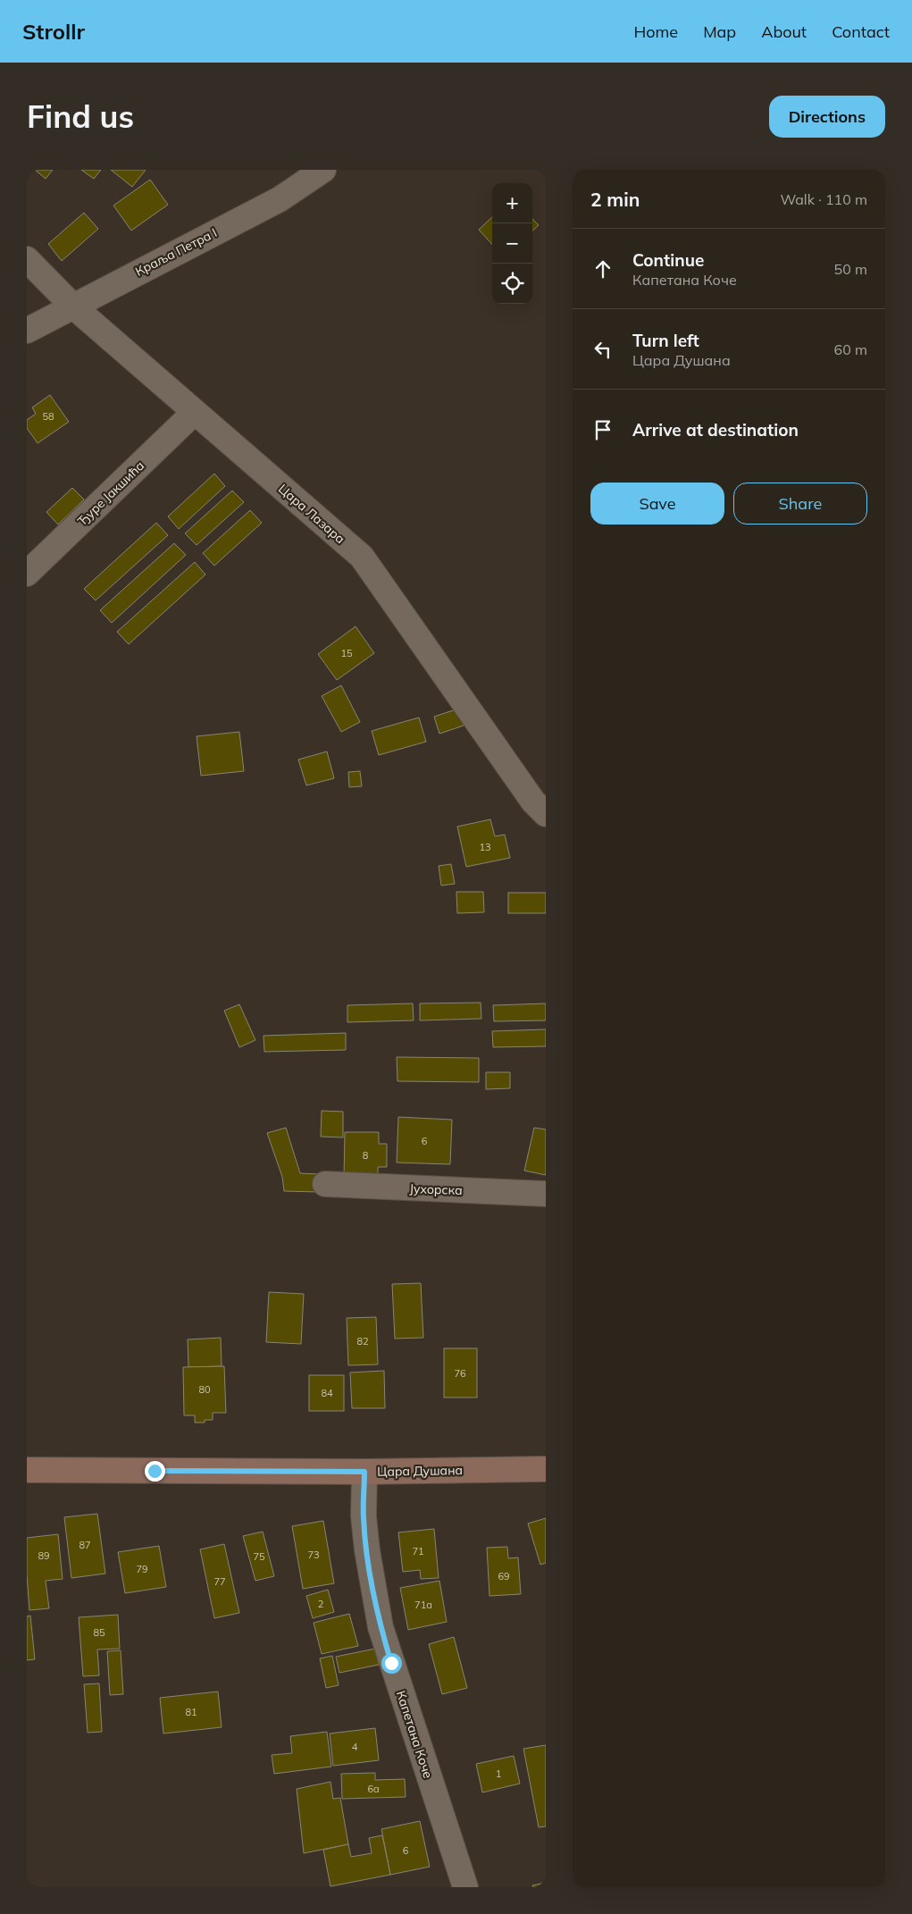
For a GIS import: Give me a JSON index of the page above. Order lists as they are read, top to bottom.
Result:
{
  "streets": {
    "main road": ["Цара Душана"],
    "street": [
      "Краља Петра I",
      "Ђуре Јакшића",
      "Цара Лазара",
      "Јухорска",
      "Капетана Коче"
    ]
  },
  "crossings": [
    ["Краља Петра I", "Цара Лазара"],
    ["Ђуре Јакшића", "Цара Лазара"],
    ["Цара Душана", "Капетана Коче"]
  ],
  "house_numbers": [
    "58",
    "15",
    "13",
    "6",
    "8",
    "82",
    "76",
    "80",
    "84",
    "87",
    "71",
    "73",
    "89",
    "75",
    "79",
    "69",
    "77",
    "2",
    "71a",
    "85",
    "81",
    "4",
    "1",
    "6a",
    "6"
  ],
  "page": {
    "header": "Strollr",
    "nav": [
      "Home",
      "Map",
      "About",
      "Contact"
    ],
    "buttons": [
      "Directions",
      ["Save", "Share"]
    ],
    "title": "Find us",
    "heading": ["2 min", "Walk · 110 m"],
    "map_buttons": ["+", "−"],
    "list": [
      ["Continue", "Капетана Коче", "50 m"],
      ["Turn left", "Цара Душана", "60 m"],
      "Arrive at destination"
    ]
  }
}
